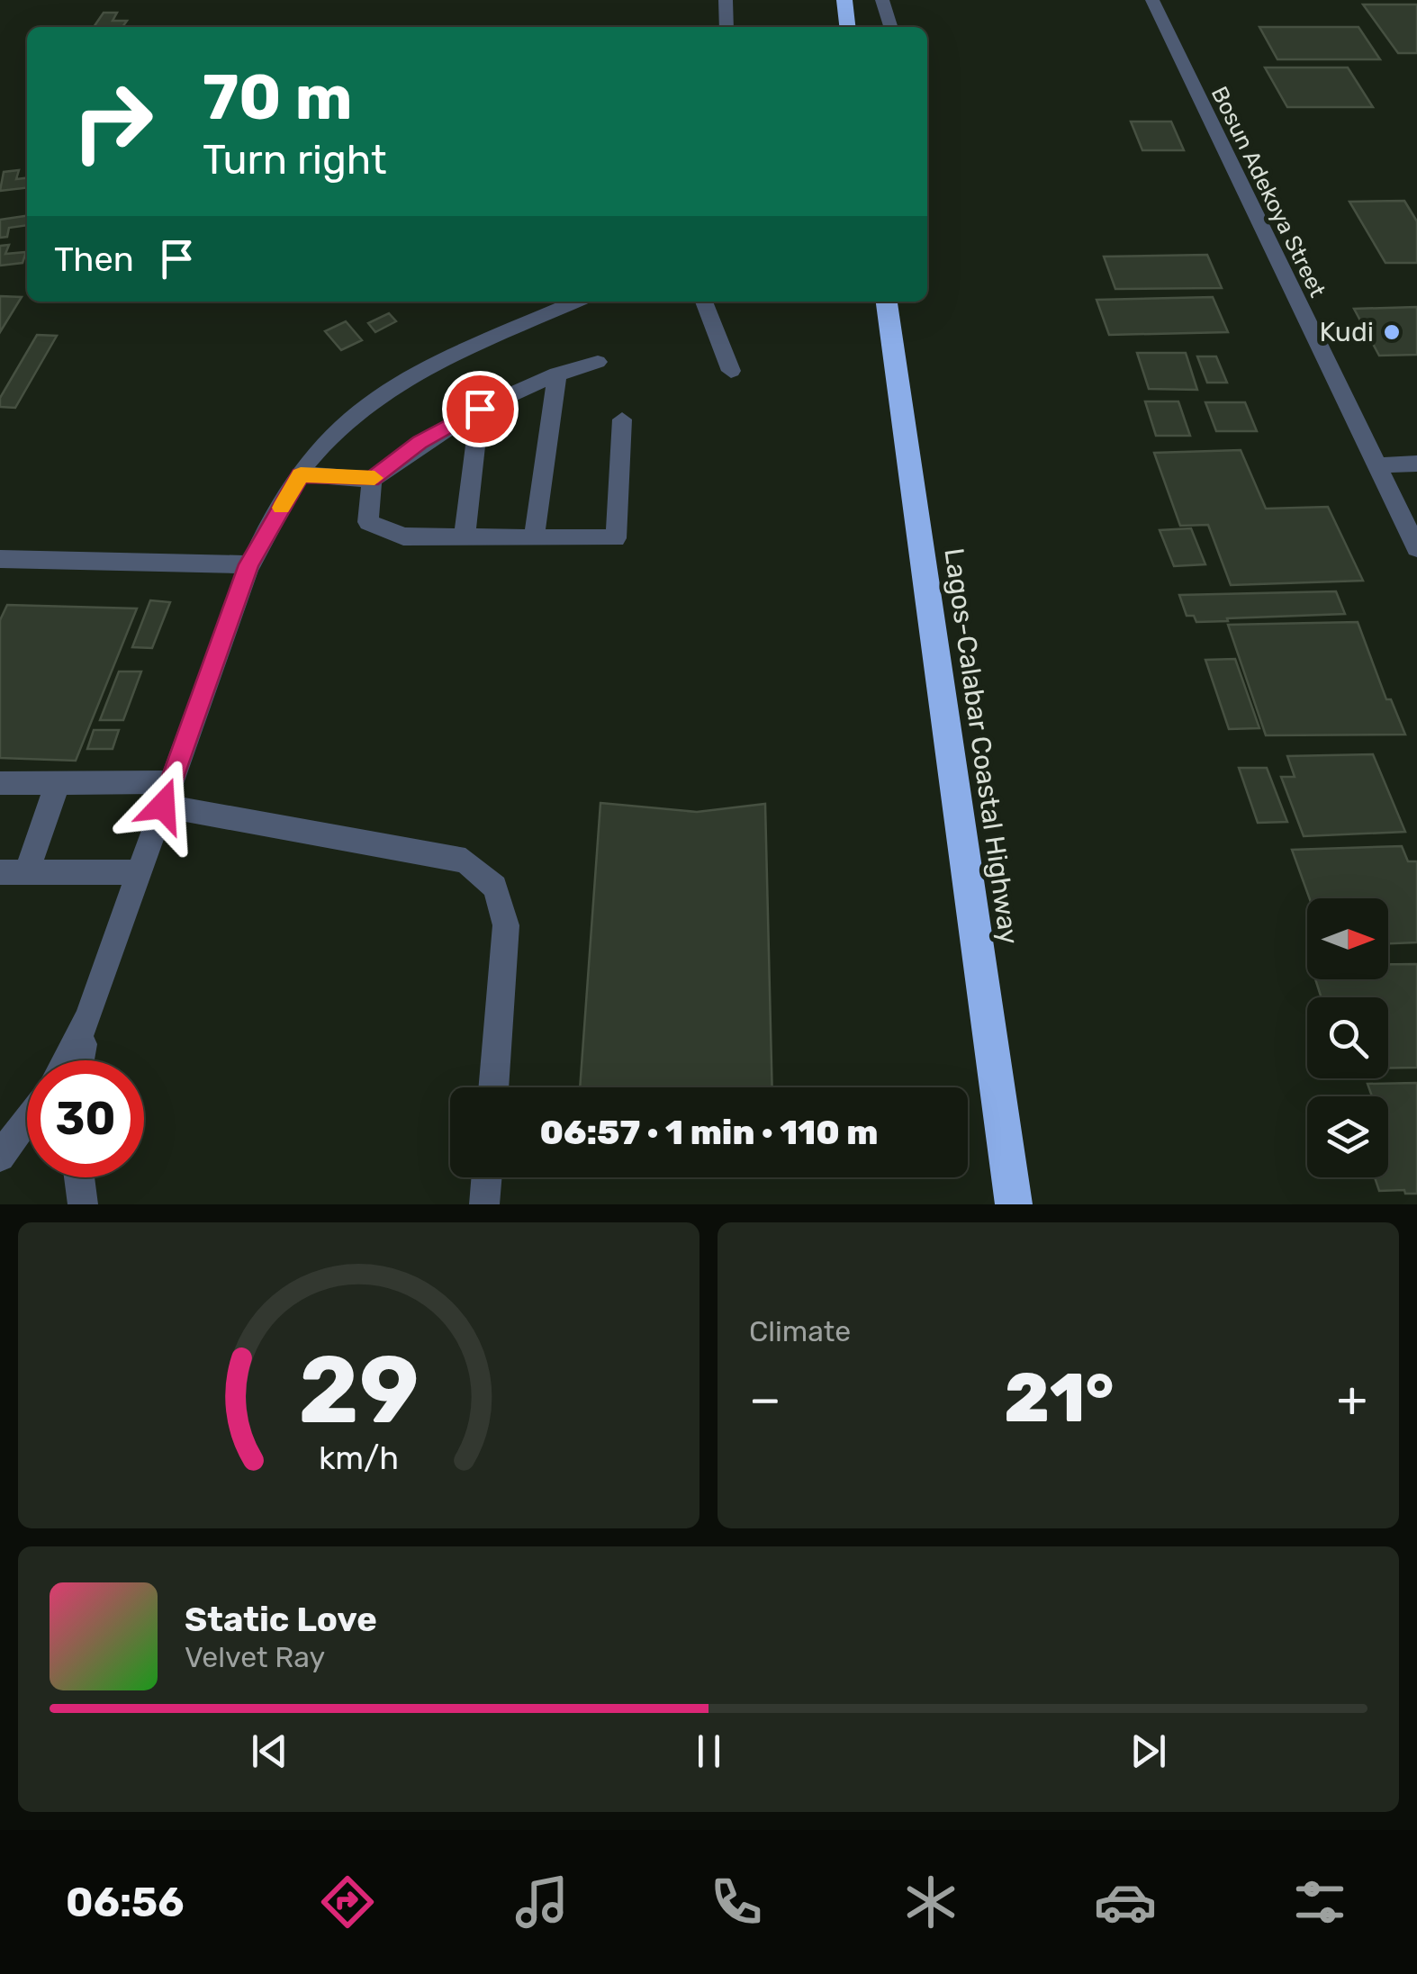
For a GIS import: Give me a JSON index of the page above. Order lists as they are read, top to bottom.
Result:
{
  "streets": {
    "highway": ["Lagos-Calabar Coastal Highway"],
    "street": ["Bosun Adekoya Street"]
  },
  "places": ["Kudi"],
  "north": "right",
  "page": {
    "turn": ["70 m", "Turn right"],
    "then": "Then",
    "limit": "30",
    "trip": "06:57 · 1 min · 110 m",
    "tile": "Climate",
    "heat": ["−", "21°", "+"],
    "song": ["Static Love", "Velvet Ray"],
    "tabs": "06:56",
    "gauge": ["29", "km/h"]
  }
}
